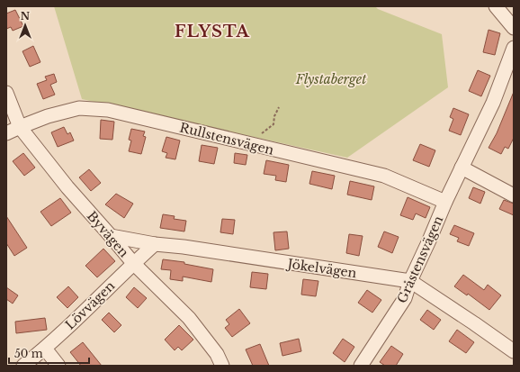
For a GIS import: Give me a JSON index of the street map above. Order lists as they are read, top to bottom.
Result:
{
  "streets": {
    "street": [
      "Rullstensvägen",
      "Byvägen",
      "Gråstensvägen",
      "Jökelvägen",
      "Lövvägen"
    ]
  },
  "crossings": [
    ["Rullstensvägen", "Byvägen"],
    ["Rullstensvägen", "Gråstensvägen"],
    ["Byvägen", "Jökelvägen"],
    ["Byvägen", "Lövvägen"],
    ["Gråstensvägen", "Jökelvägen"],
    ["Jökelvägen", "Lövvägen"]
  ],
  "districts": ["FLYSTA"],
  "parks": ["Flystaberget"],
  "scale_bar": "50 m",
  "north": "top"
}
